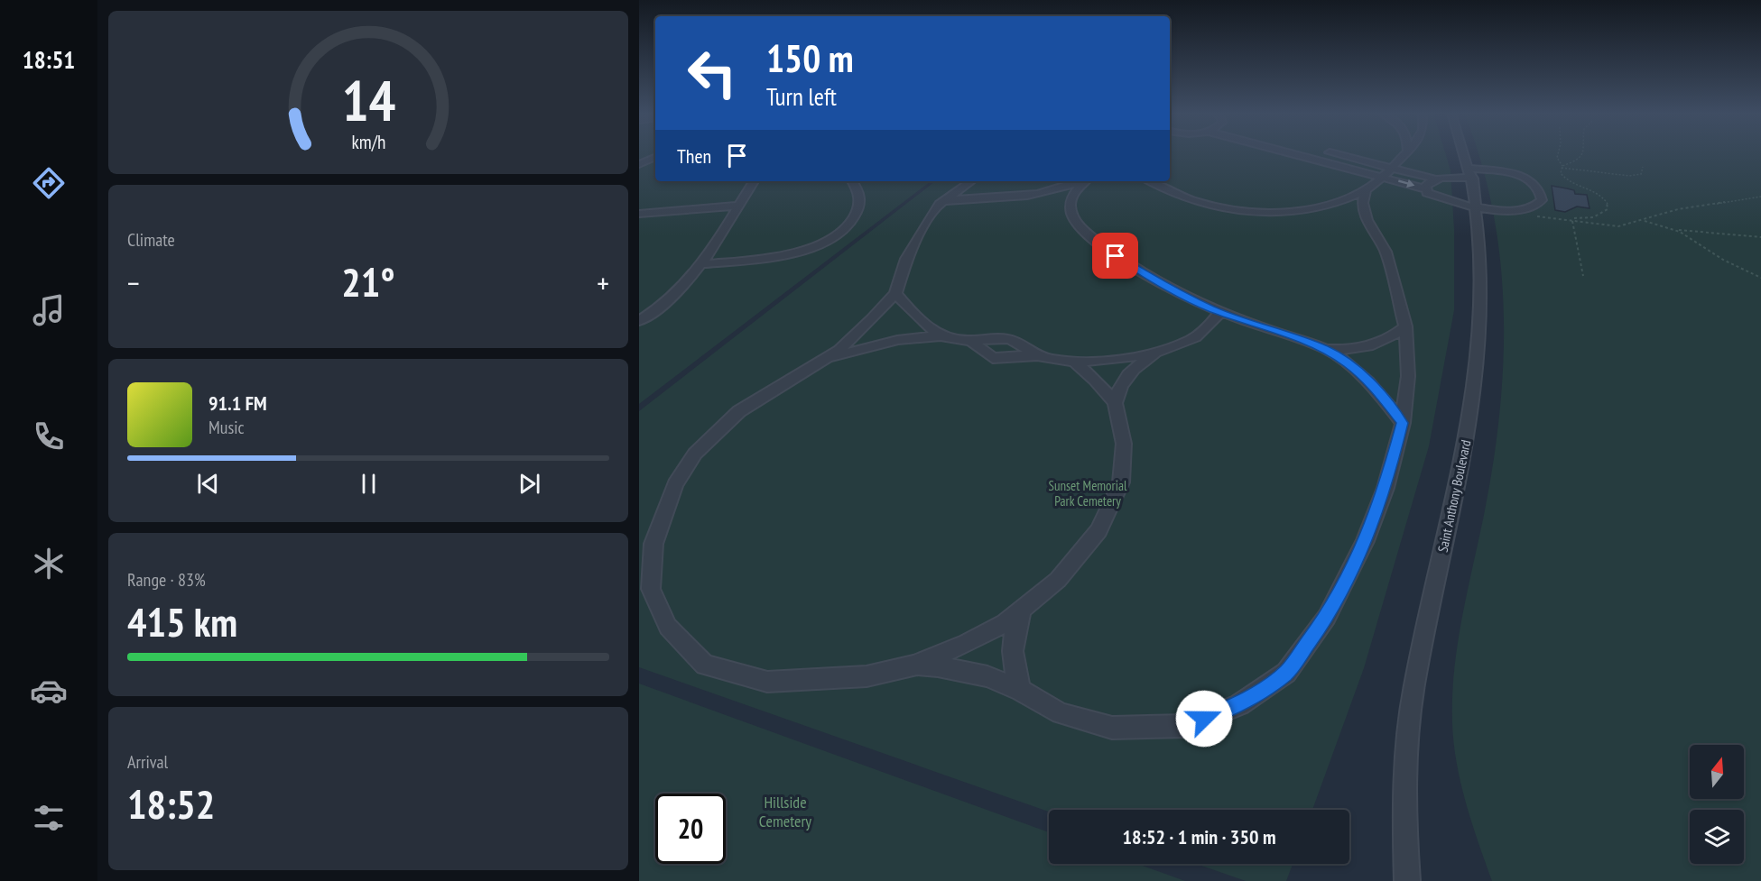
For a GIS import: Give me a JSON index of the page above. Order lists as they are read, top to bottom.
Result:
{
  "streets": {
    "street": ["Saint Anthony Boulevard"]
  },
  "parks": ["Sunset Memorial Park Cemetery", "Hillside Cemetery"],
  "north": "top",
  "page": {
    "tabs": "18:51",
    "turn": ["150 m", "Turn left"],
    "then": "Then",
    "tile": [
      "Climate",
      ["Range · 83%", "415 km"],
      ["Arrival", "18:52"]
    ],
    "heat": ["−", "21°", "+"],
    "song": ["91.1 FM", "Music"],
    "limit": "20",
    "trip": "18:52 · 1 min · 350 m",
    "gauge": ["14", "km/h"]
  }
}
